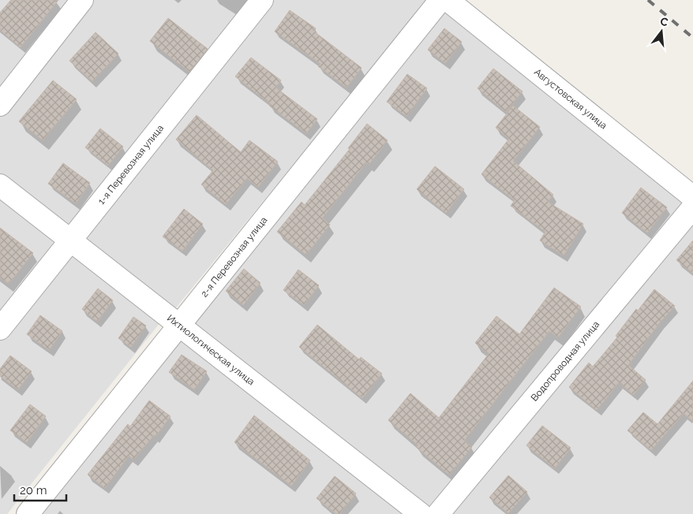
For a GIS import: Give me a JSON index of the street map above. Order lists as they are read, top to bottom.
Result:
{
  "streets": {
    "street": [
      "Августовская улица",
      "1-я Перевозная улица",
      "2-я Перевозная улица",
      "Ихтиологическая улица",
      "Водопроводная улица"
    ]
  },
  "crossings": [
    ["1-я Перевозная улица", "Ихтиологическая улица"],
    ["2-я Перевозная улица", "Ихтиологическая улица"]
  ],
  "scale_bar": "20 m",
  "north": "top"
}
